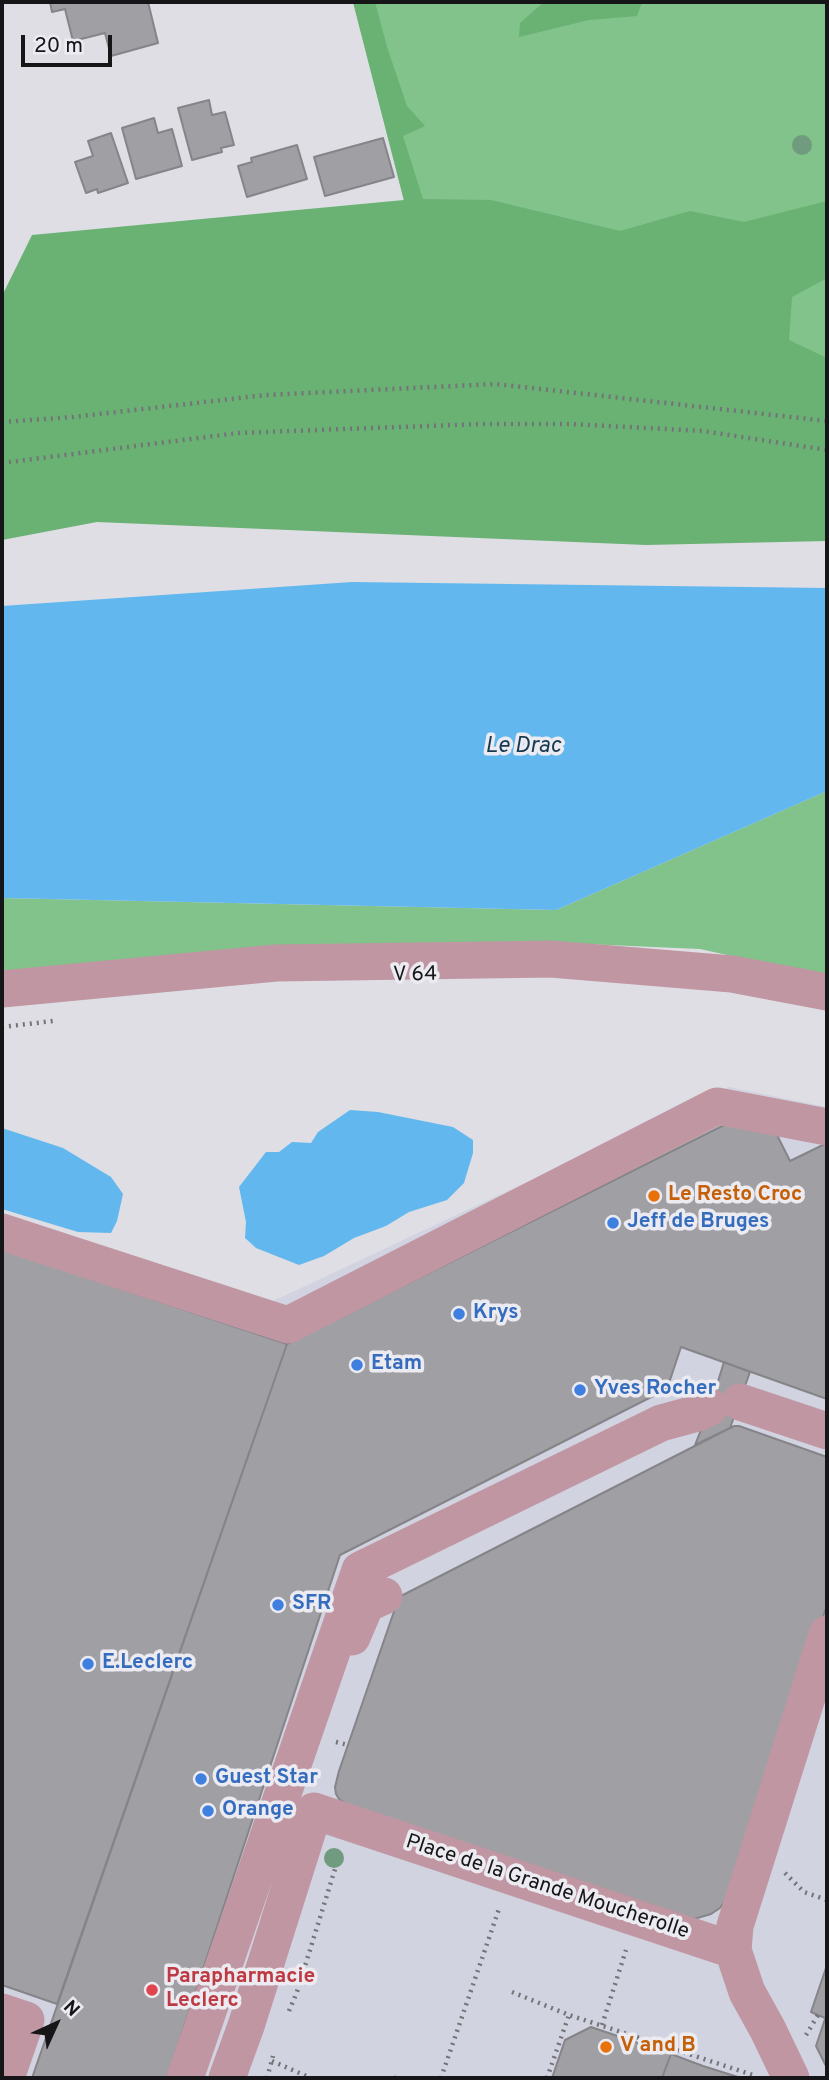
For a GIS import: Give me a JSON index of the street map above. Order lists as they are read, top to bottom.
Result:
{
  "streets": {
    "street": ["Place de la Grande Moucherolle"]
  },
  "water": ["Le Drac"],
  "places": [
    "Le Resto Croc",
    "Jeff de Bruges",
    "Krys",
    "Etam",
    "Yves Rocher",
    "SFR",
    "E.Leclerc",
    "Guest Star",
    "Orange",
    "Parapharmacie Leclerc",
    "V and B"
  ],
  "scale_bar": "20 m",
  "north": "top right"
}
